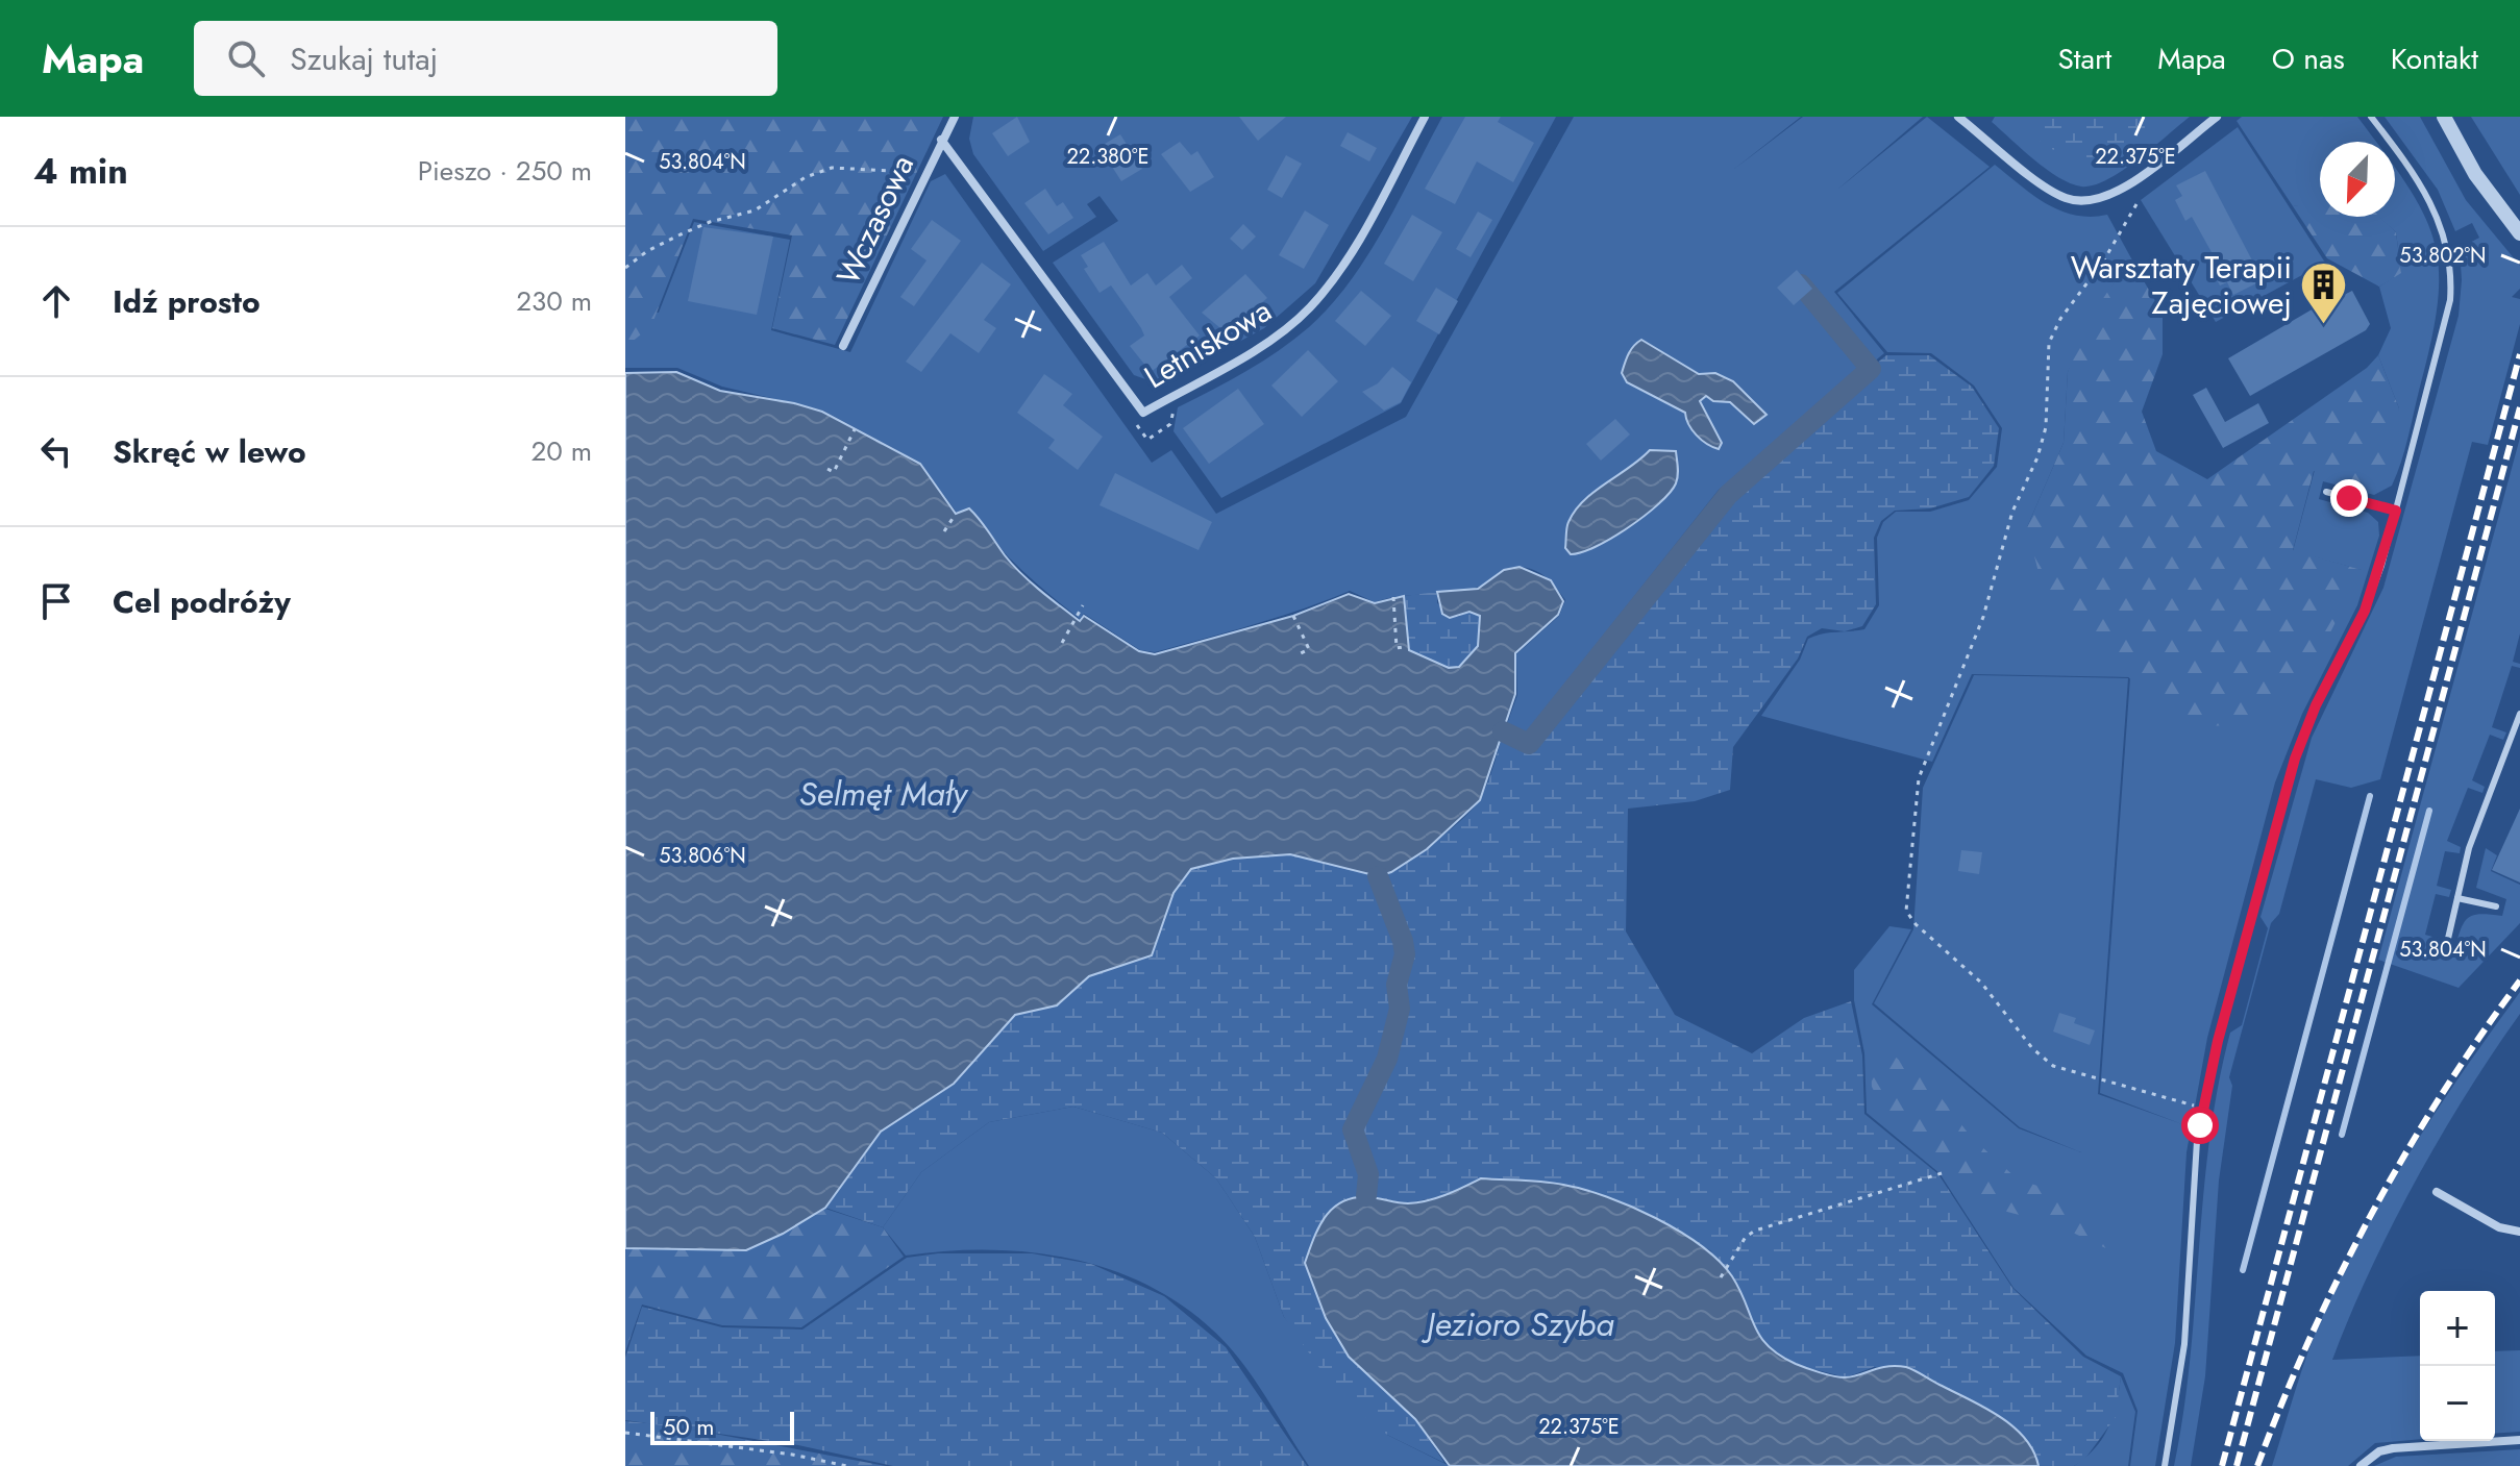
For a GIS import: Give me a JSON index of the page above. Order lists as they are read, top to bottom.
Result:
{
  "streets": {
    "street": ["Wczasowa", "Letniskowa"]
  },
  "crossings": [
    ["Wczasowa", "Letniskowa"]
  ],
  "water": ["Selmęt Mały", "Jezioro Szyba"],
  "places": {
    "building": ["Warsztaty Terapii Zajęciowej"]
  },
  "scale_bar": "50 m",
  "north": "bottom left",
  "page": {
    "header": "Mapa",
    "search": "Szukaj tutaj",
    "nav": [
      "Start",
      "Mapa",
      "O nas",
      "Kontakt"
    ],
    "heading": ["4 min", "Pieszo · 250 m"],
    "list": [
      ["Idź prosto", "230 m"],
      ["Skręć w lewo", "20 m"],
      "Cel podróży"
    ],
    "map_buttons": ["+", "−"],
    "scale": "50 m"
  },
  "coordinates": [
    "22.380°E",
    "22.375°E",
    "53.804°N",
    "53.802°N",
    "53.806°N"
  ]
}
